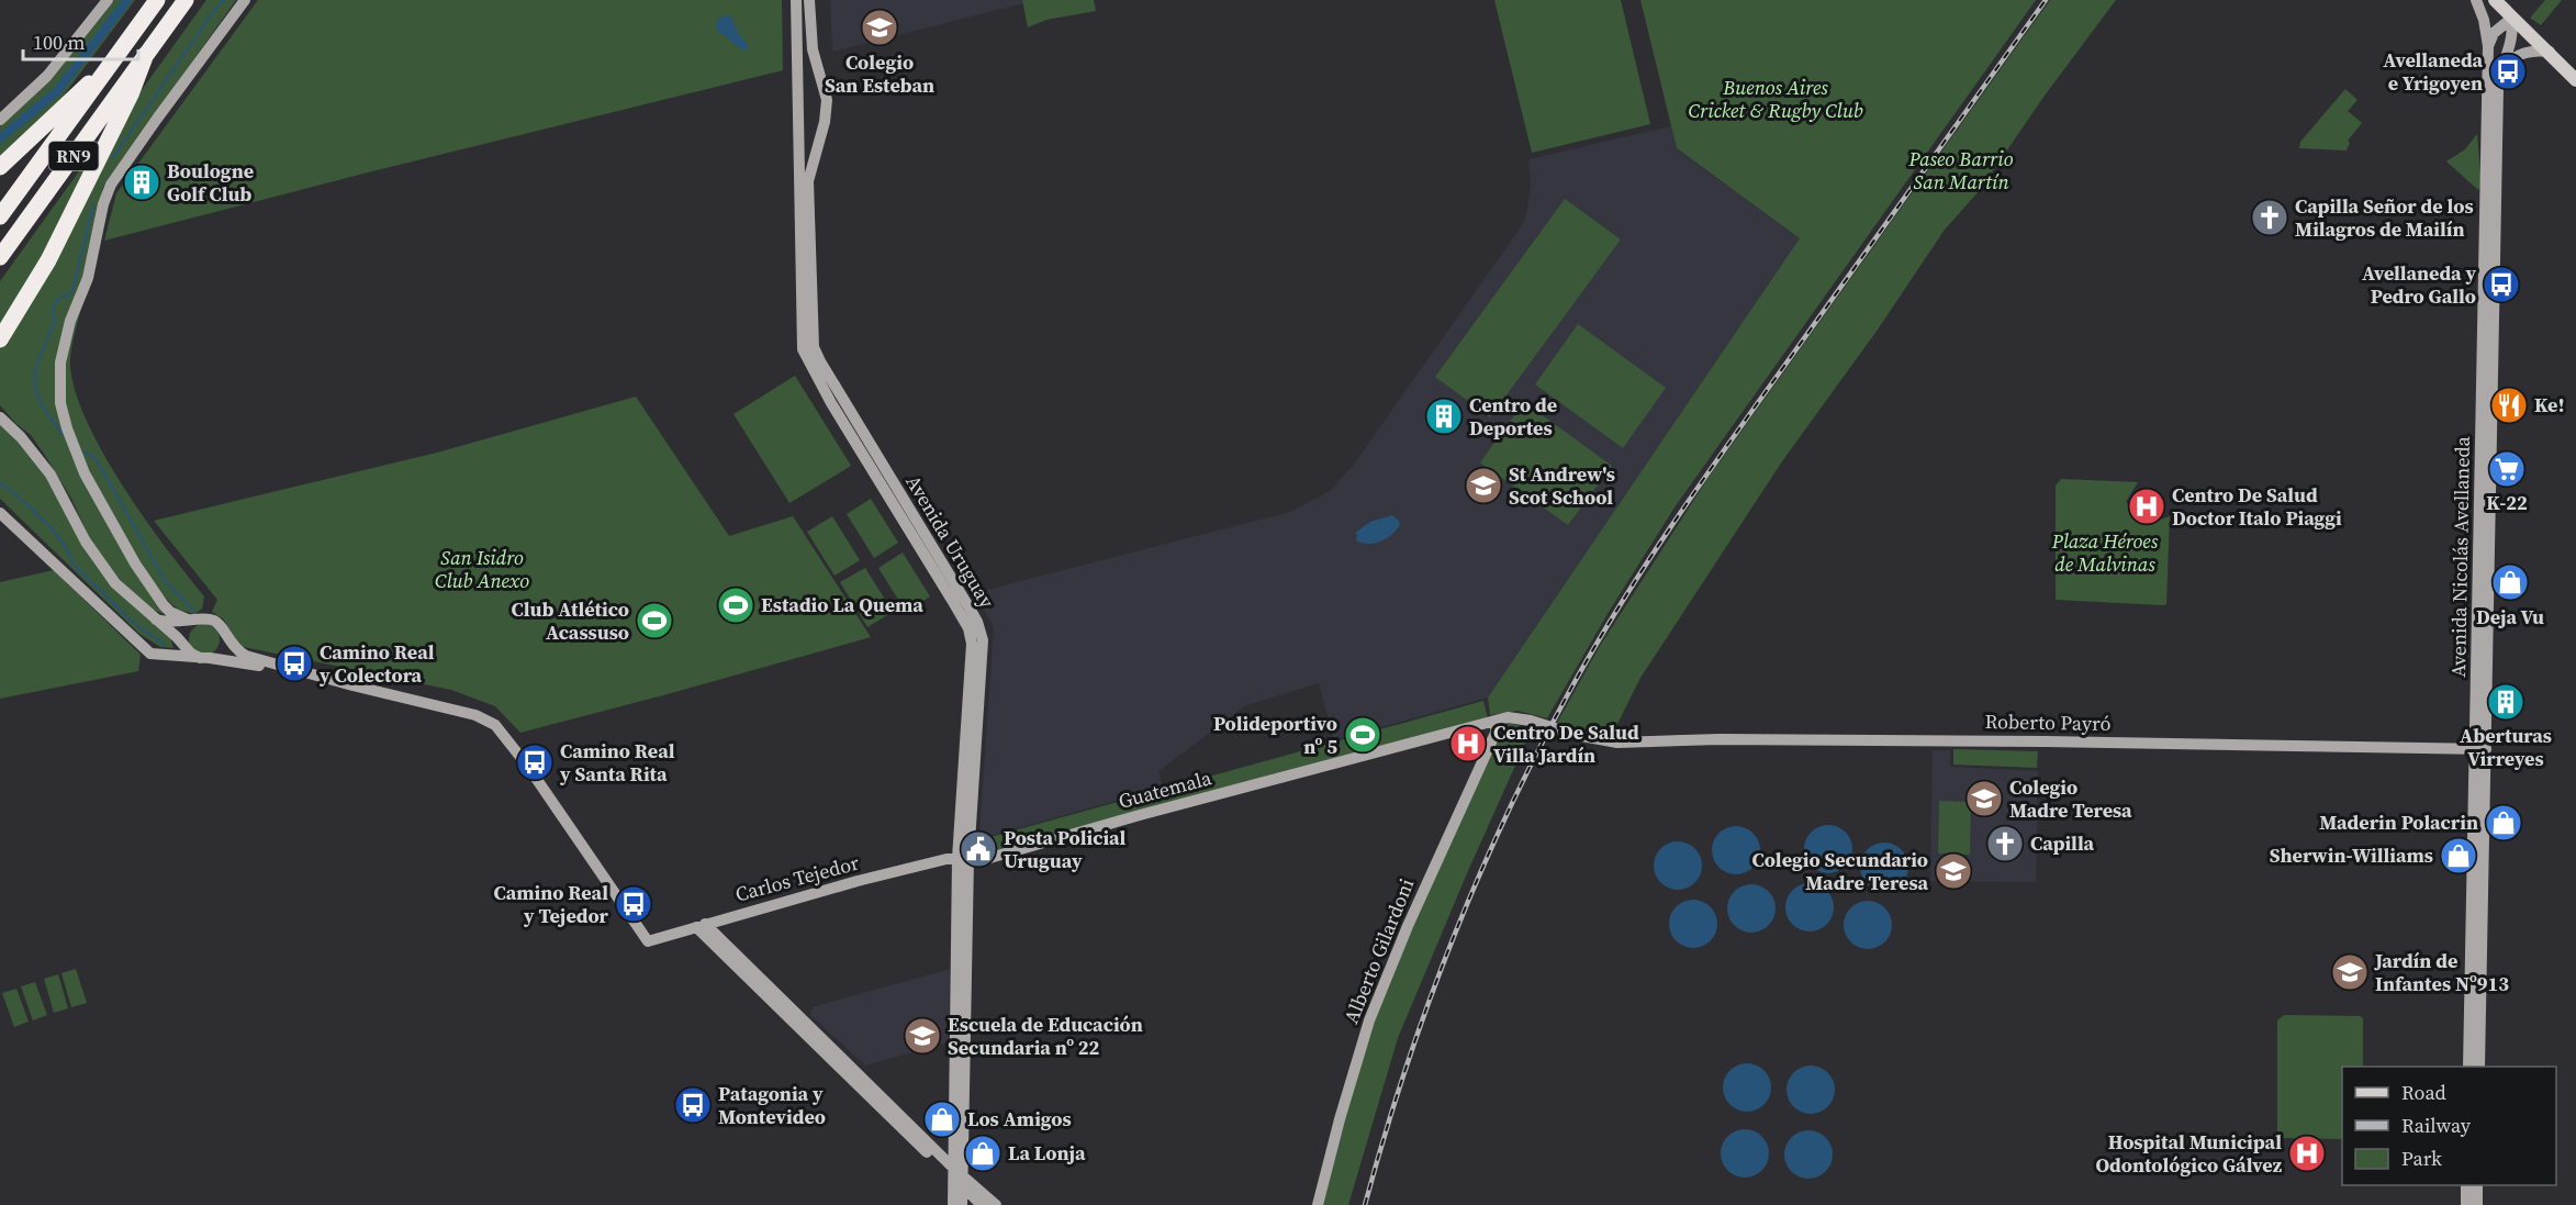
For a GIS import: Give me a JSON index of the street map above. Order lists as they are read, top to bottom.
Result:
{
  "streets": {
    "highway": ["RN9"],
    "main road": [
      "Avenida Uruguay",
      "Avenida Nicolás Avellaneda",
      "Roberto Payró",
      "Guatemala",
      "Carlos Tejedor",
      "Alberto Gilardoni"
    ]
  },
  "crossings": [
    ["Avenida Uruguay", "Guatemala"],
    ["Avenida Uruguay", "Carlos Tejedor"],
    ["Avenida Nicolás Avellaneda", "Roberto Payró"],
    ["Roberto Payró", "Guatemala"],
    ["Guatemala", "Carlos Tejedor"],
    ["Guatemala", "Alberto Gilardoni"]
  ],
  "parks": [
    "Buenos Aires Cricket & Rugby Club",
    "Paseo Barrio San Martín",
    "Plaza Héroes de Malvinas",
    "San Isidro Club Anexo"
  ],
  "places": {
    "school or university": [
      "Colegio San Esteban",
      "St Andrew's Scot School",
      "Colegio Madre Teresa",
      "Colegio Secundario Madre Teresa",
      "Jardín de Infantes Nº913",
      "Escuela de Educación Secundaria nº 22"
    ],
    "bus stop": [
      "Avellaneda e Yrigoyen",
      "Avellaneda y Pedro Gallo",
      "Camino Real y Colectora",
      "Camino Real y Santa Rita",
      "Camino Real y Tejedor",
      "Patagonia y Montevideo"
    ],
    "building": ["Boulogne Golf Club", "Centro de Deportes", "Aberturas Virreyes"],
    "church": ["Capilla Señor de los Milagros de Mailín", "Capilla"],
    "restaurant": ["Ke!"],
    "supermarket": ["K-22"],
    "hospital": ["Centro De Salud Doctor Italo Piaggi", "Centro De Salud Villa Jardín", "Hospital Municipal Odontológico Gálvez"],
    "shop": [
      "Deja Vu",
      "Maderin Polacrin",
      "Sherwin-Williams",
      "Los Amigos",
      "La Lonja"
    ],
    "sports": ["Estadio La Quema", "Club Atlético Acassuso", "Polideportivo nº 5"],
    "public building": ["Posta Policial Uruguay"]
  },
  "legend": ["Road", "Railway", "Park"],
  "scale_bar": "100 m"
}
